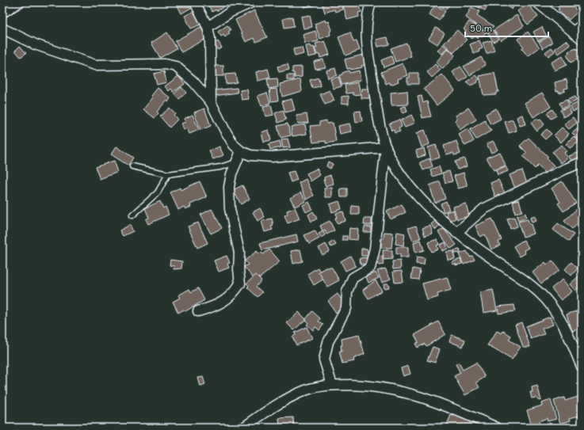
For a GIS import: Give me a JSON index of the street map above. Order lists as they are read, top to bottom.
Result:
{
  "scale_bar": "50 m"
}
